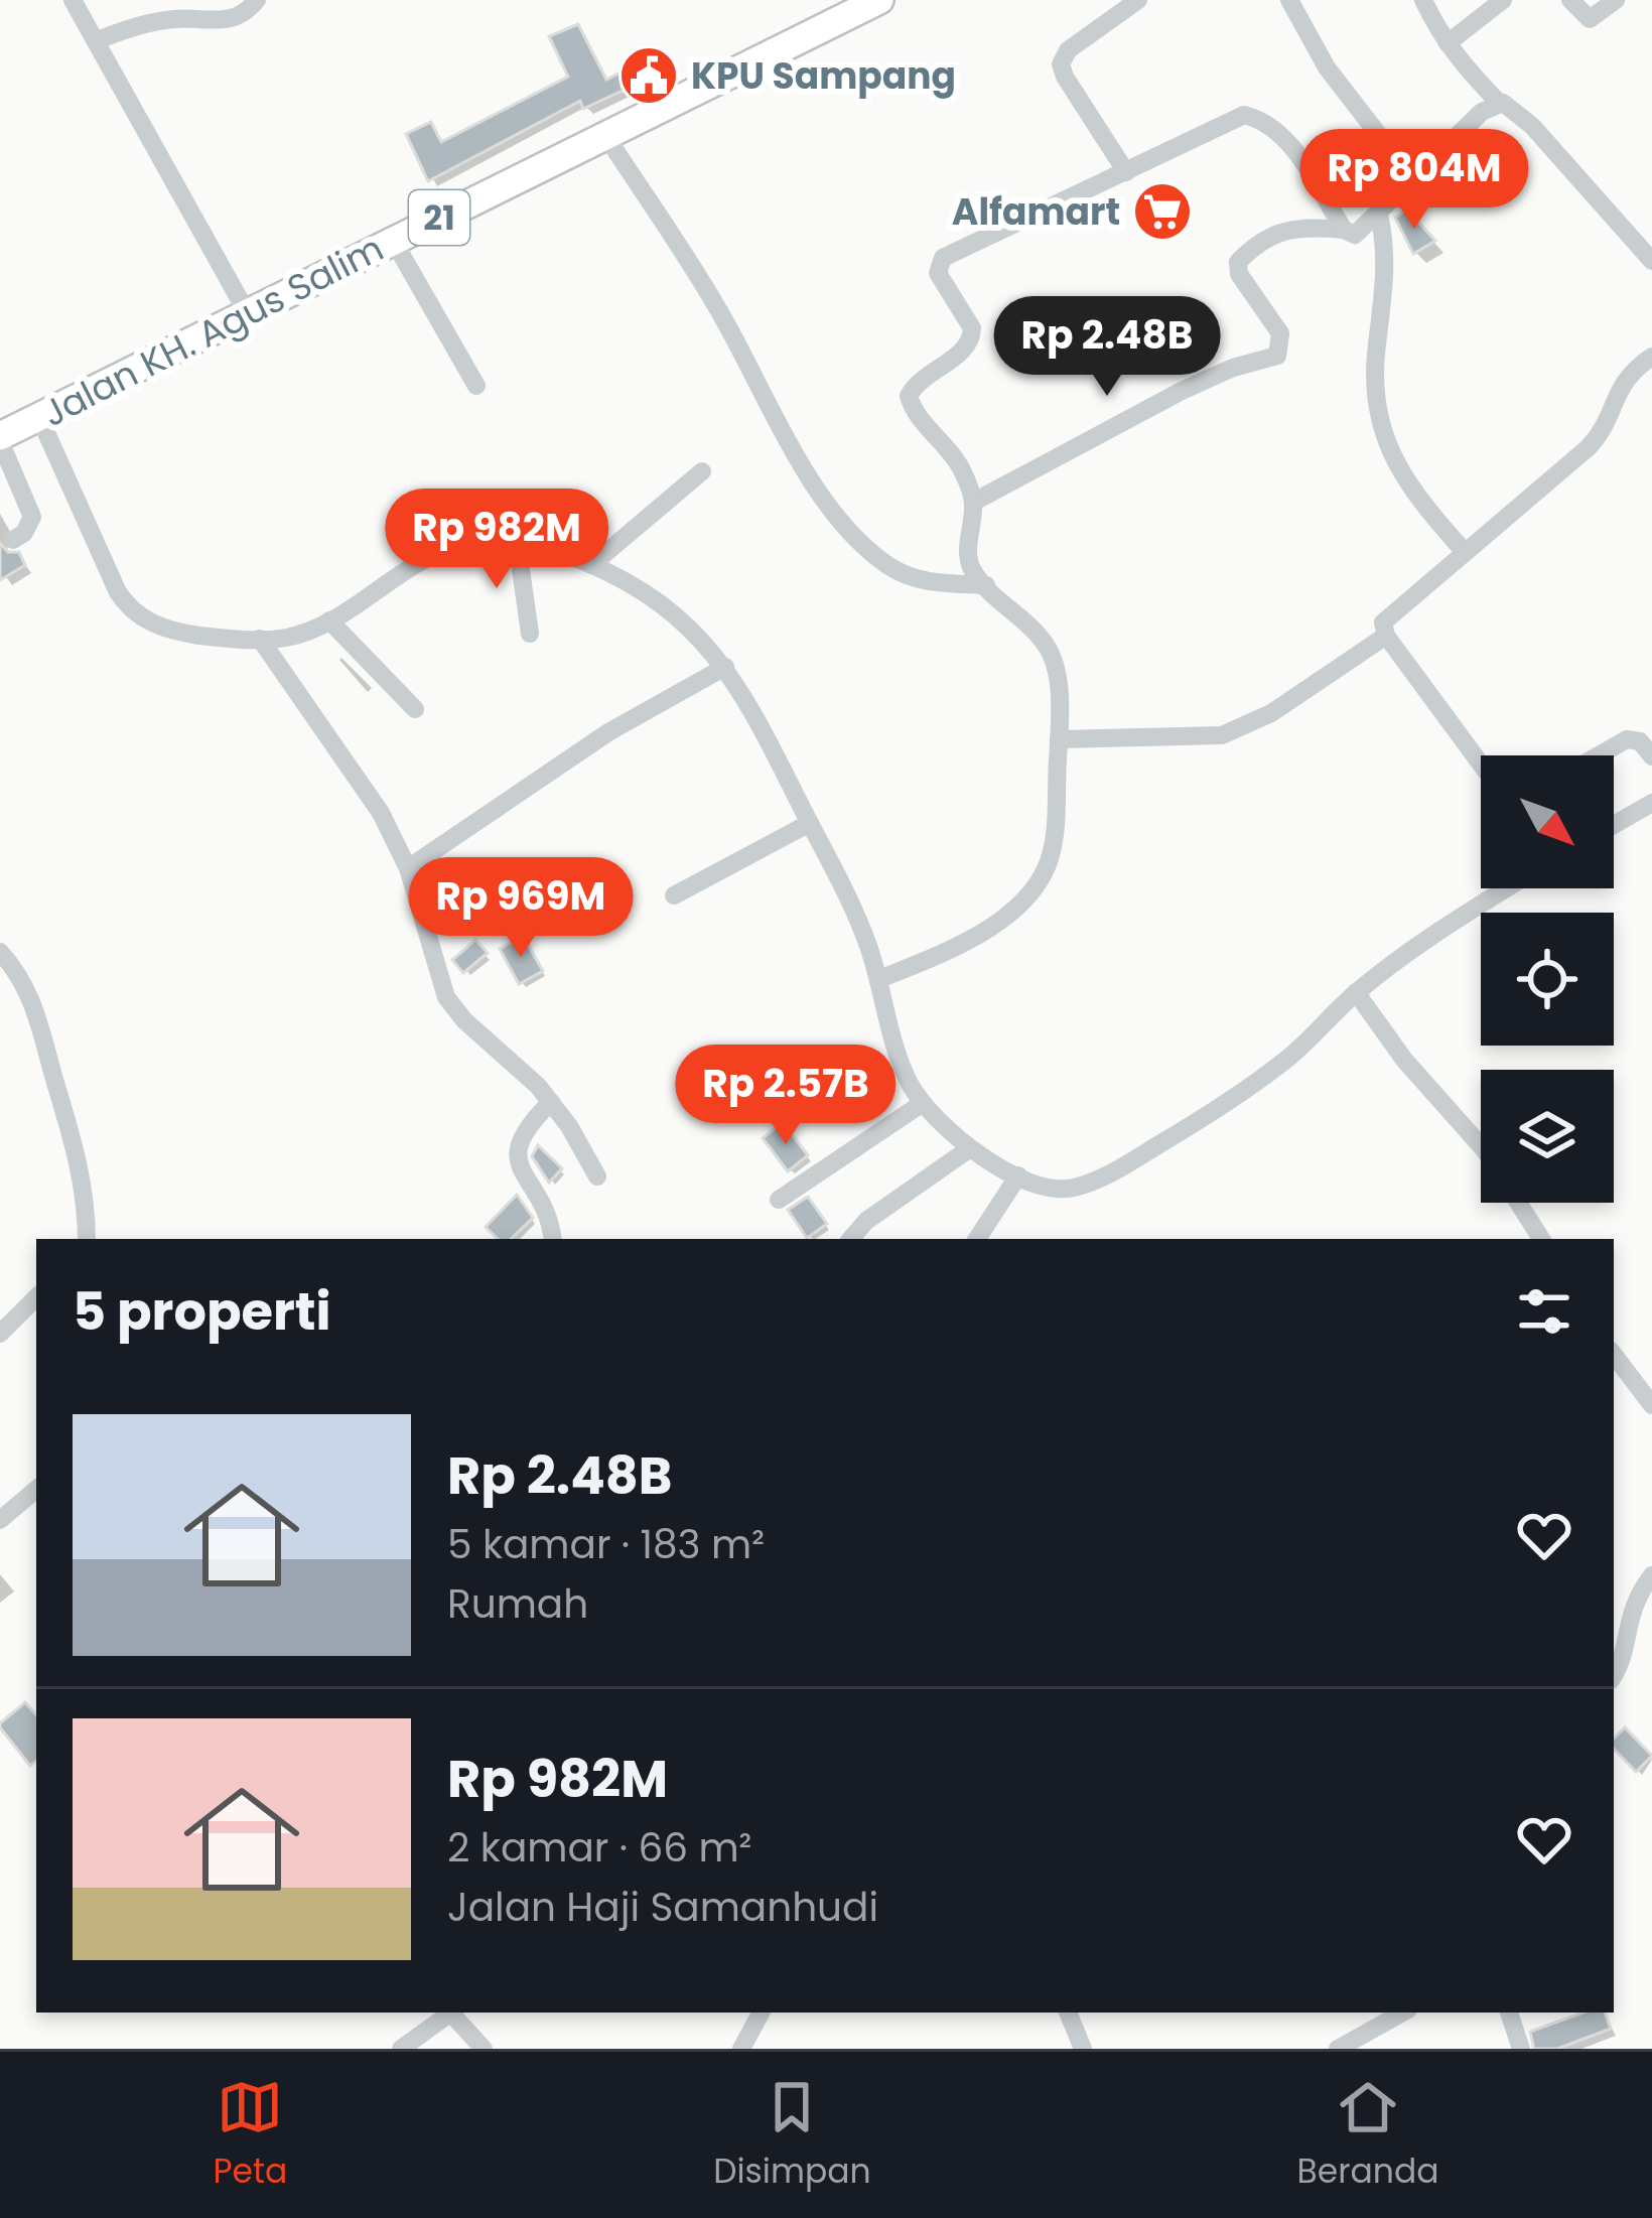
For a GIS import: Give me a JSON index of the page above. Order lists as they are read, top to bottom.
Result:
{
  "streets": {
    "highway": ["21", "Jalan KH. Agus Salim"]
  },
  "places": {
    "public building": ["KPU Sampang"],
    "supermarket": ["Alfamart"]
  },
  "north": "bottom right",
  "page": {
    "price": [
      "Rp 804M",
      "Rp 2.48B",
      "Rp 982M",
      "Rp 969M",
      "Rp 2.57B"
    ],
    "heading": "5 properti",
    "list": [
      {
        "name": "Rp 2.48B",
        "note": "5 kamar · 183 m² · Rumah"
      },
      {
        "name": "Rp 982M",
        "note": "2 kamar · 66 m² · Jalan Haji Samanhudi"
      }
    ],
    "tabs": ["Peta", "Disimpan", "Beranda"]
  }
}
